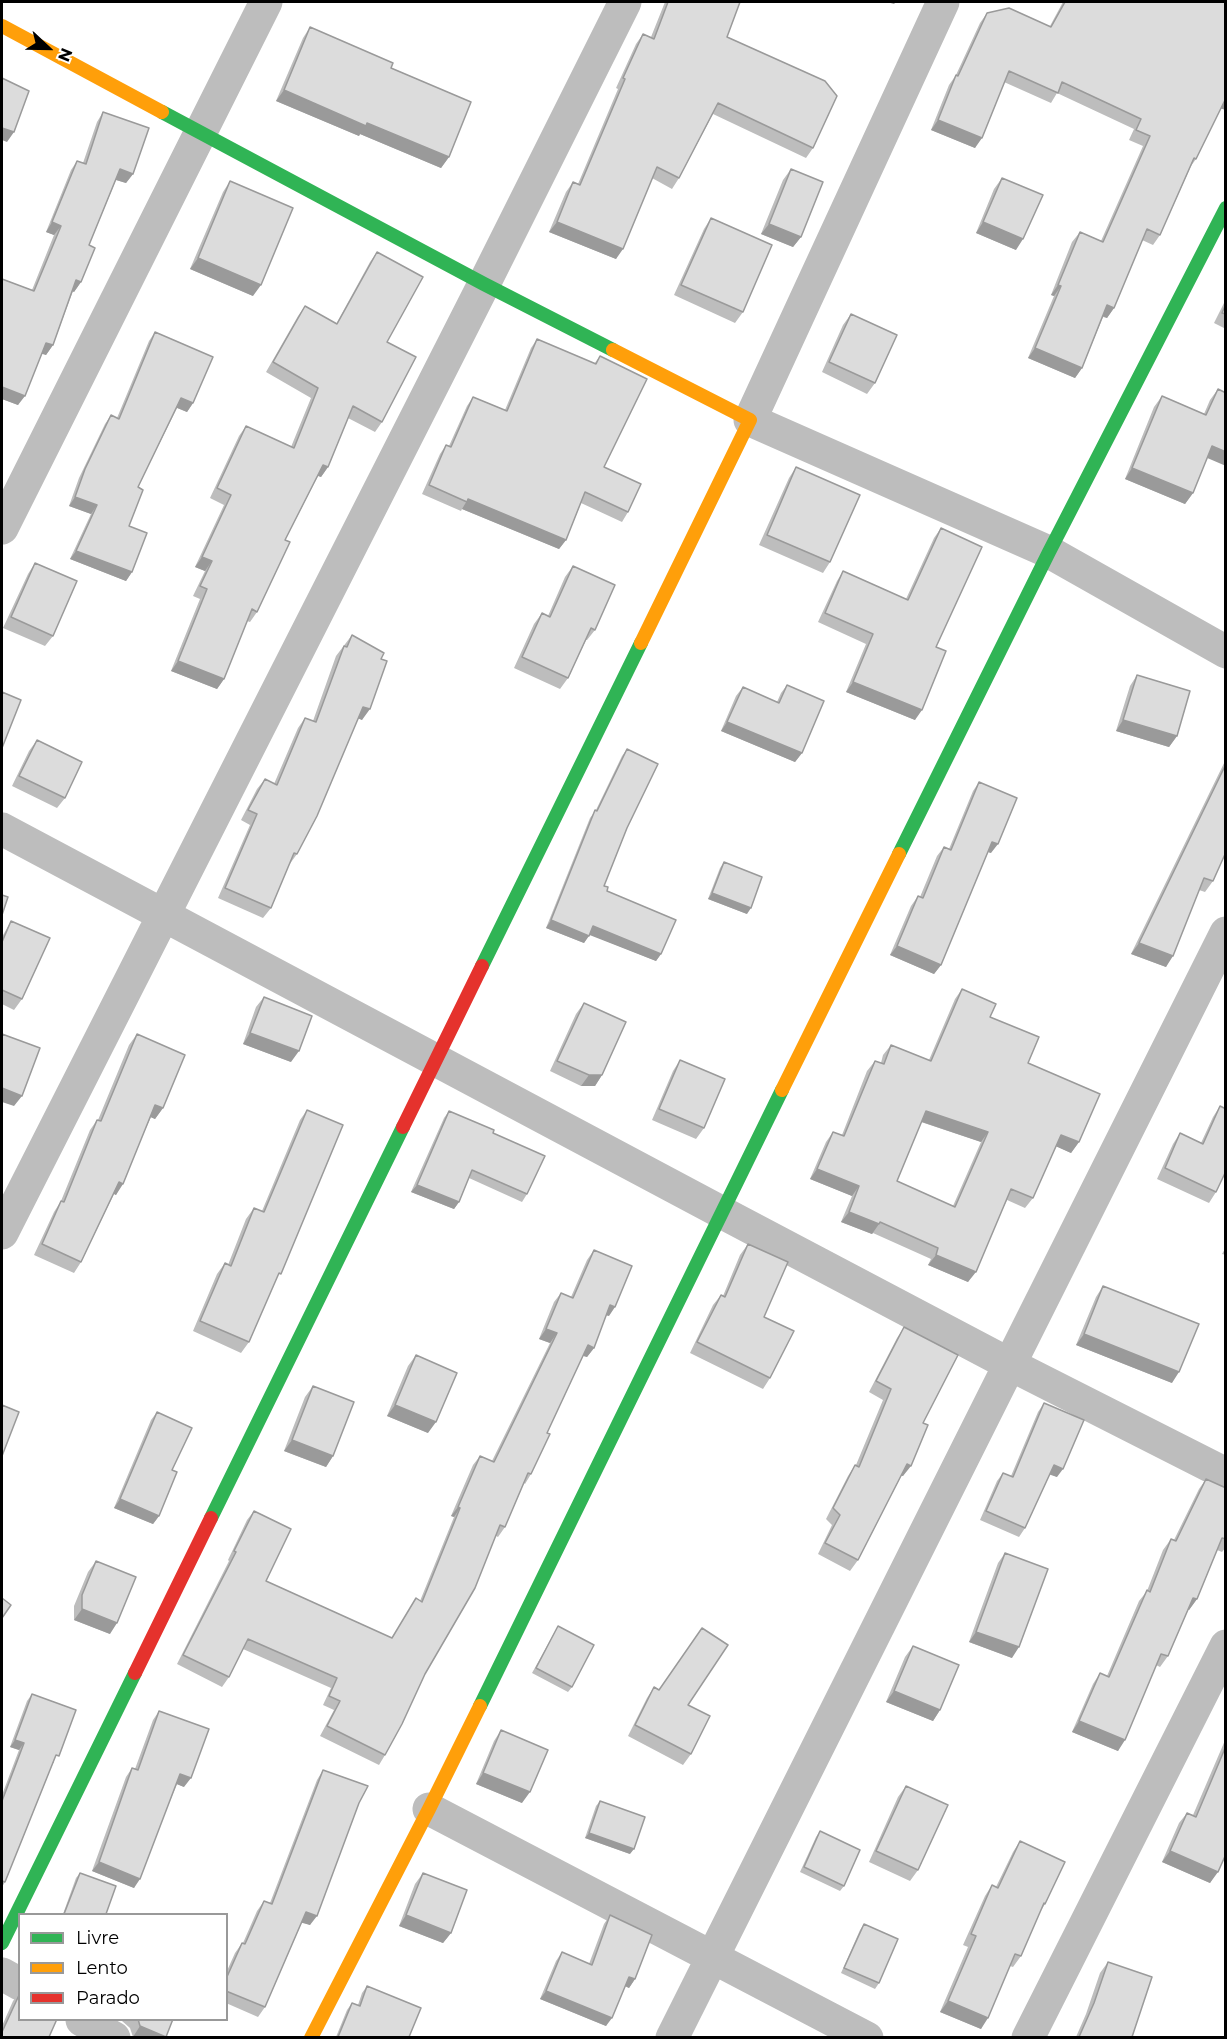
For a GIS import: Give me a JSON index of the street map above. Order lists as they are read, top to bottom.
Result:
{
  "legend": ["Livre", "Lento", "Parado"],
  "north": "right"
}
